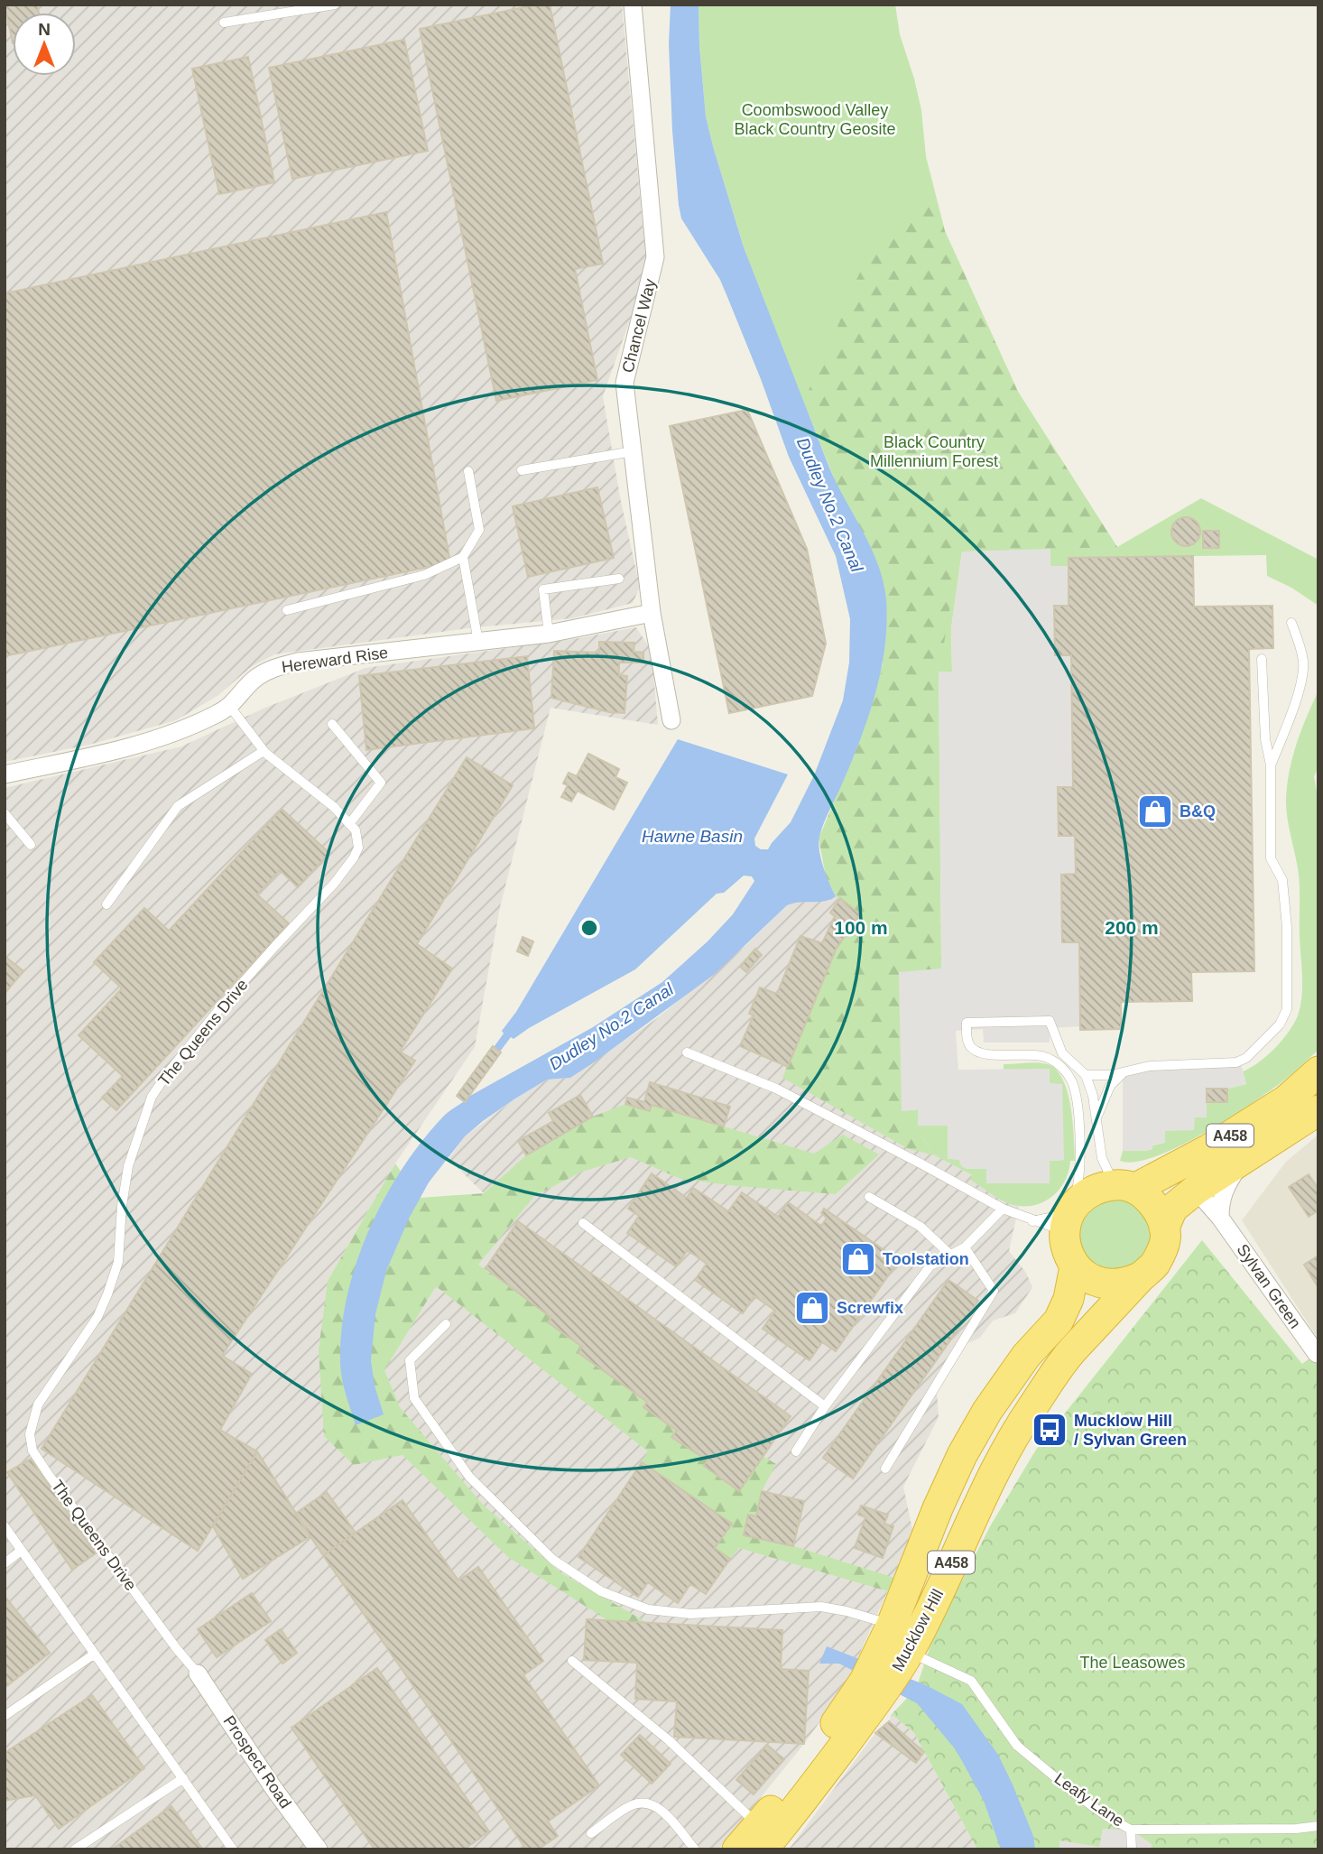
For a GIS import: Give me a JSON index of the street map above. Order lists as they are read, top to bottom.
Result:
{
  "streets": {
    "highway": ["A458", "Mucklow Hill"],
    "street": [
      "Chancel Way",
      "Hereward Rise",
      "Sylvan Green",
      "Prospect Road"
    ],
    "lane": ["The Queens Drive", "Leafy Lane"]
  },
  "crossings": [
    ["Chancel Way", "Hereward Rise"],
    ["The Queens Drive", "Prospect Road"],
    ["A458", "Mucklow Hill"],
    ["Sylvan Green", "Mucklow Hill"],
    ["Mucklow Hill", "Leafy Lane"]
  ],
  "water": ["Dudley No.2 Canal", "Hawne Basin"],
  "parks": ["Coombswood Valley Black Country Geosite", "Black Country Millennium Forest", "The Leasowes"],
  "places": {
    "shop": ["B&Q", "Toolstation", "Screwfix"],
    "bus stop": ["Mucklow Hill / Sylvan Green"]
  },
  "north": "top",
  "rings": ["100 m", "200 m"]
}
